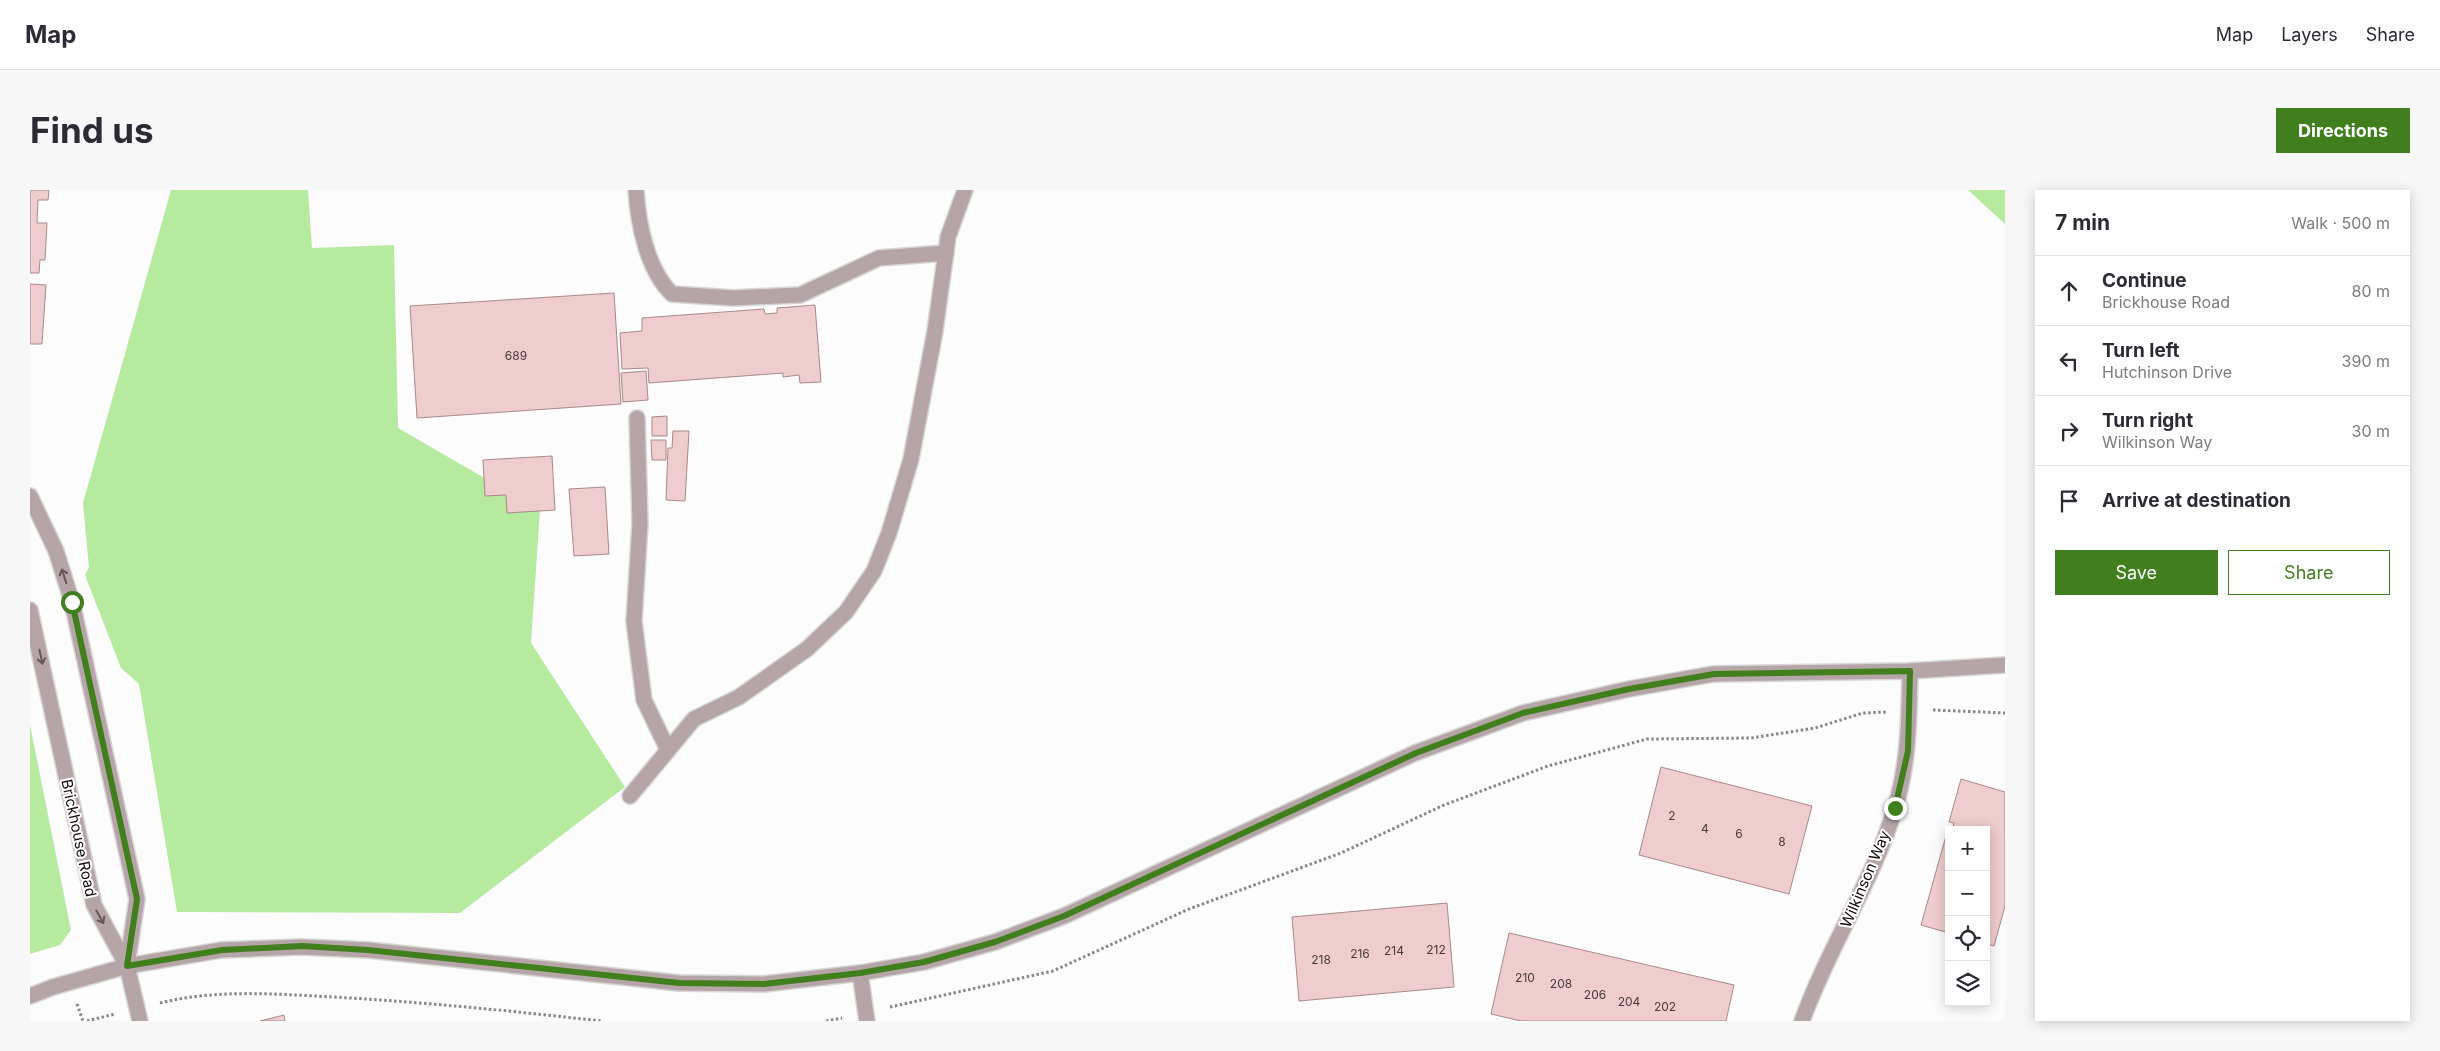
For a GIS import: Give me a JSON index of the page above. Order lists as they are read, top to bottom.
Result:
{
  "streets": {
    "street": ["Brickhouse Road", "Wilkinson Way"]
  },
  "house_numbers": [
    "689",
    "2",
    "4",
    "6",
    "8",
    "212",
    "214",
    "216",
    "218",
    "210",
    "208",
    "206",
    "204",
    "202"
  ],
  "page": {
    "header": "Map",
    "nav": ["Map", "Layers", "Share"],
    "buttons": [
      "Directions",
      ["Save", "Share"]
    ],
    "title": "Find us",
    "heading": ["7 min", "Walk · 500 m"],
    "list": [
      ["Continue", "Brickhouse Road", "80 m"],
      ["Turn left", "Hutchinson Drive", "390 m"],
      ["Turn right", "Wilkinson Way", "30 m"],
      "Arrive at destination"
    ],
    "map_buttons": ["+", "−"]
  }
}
